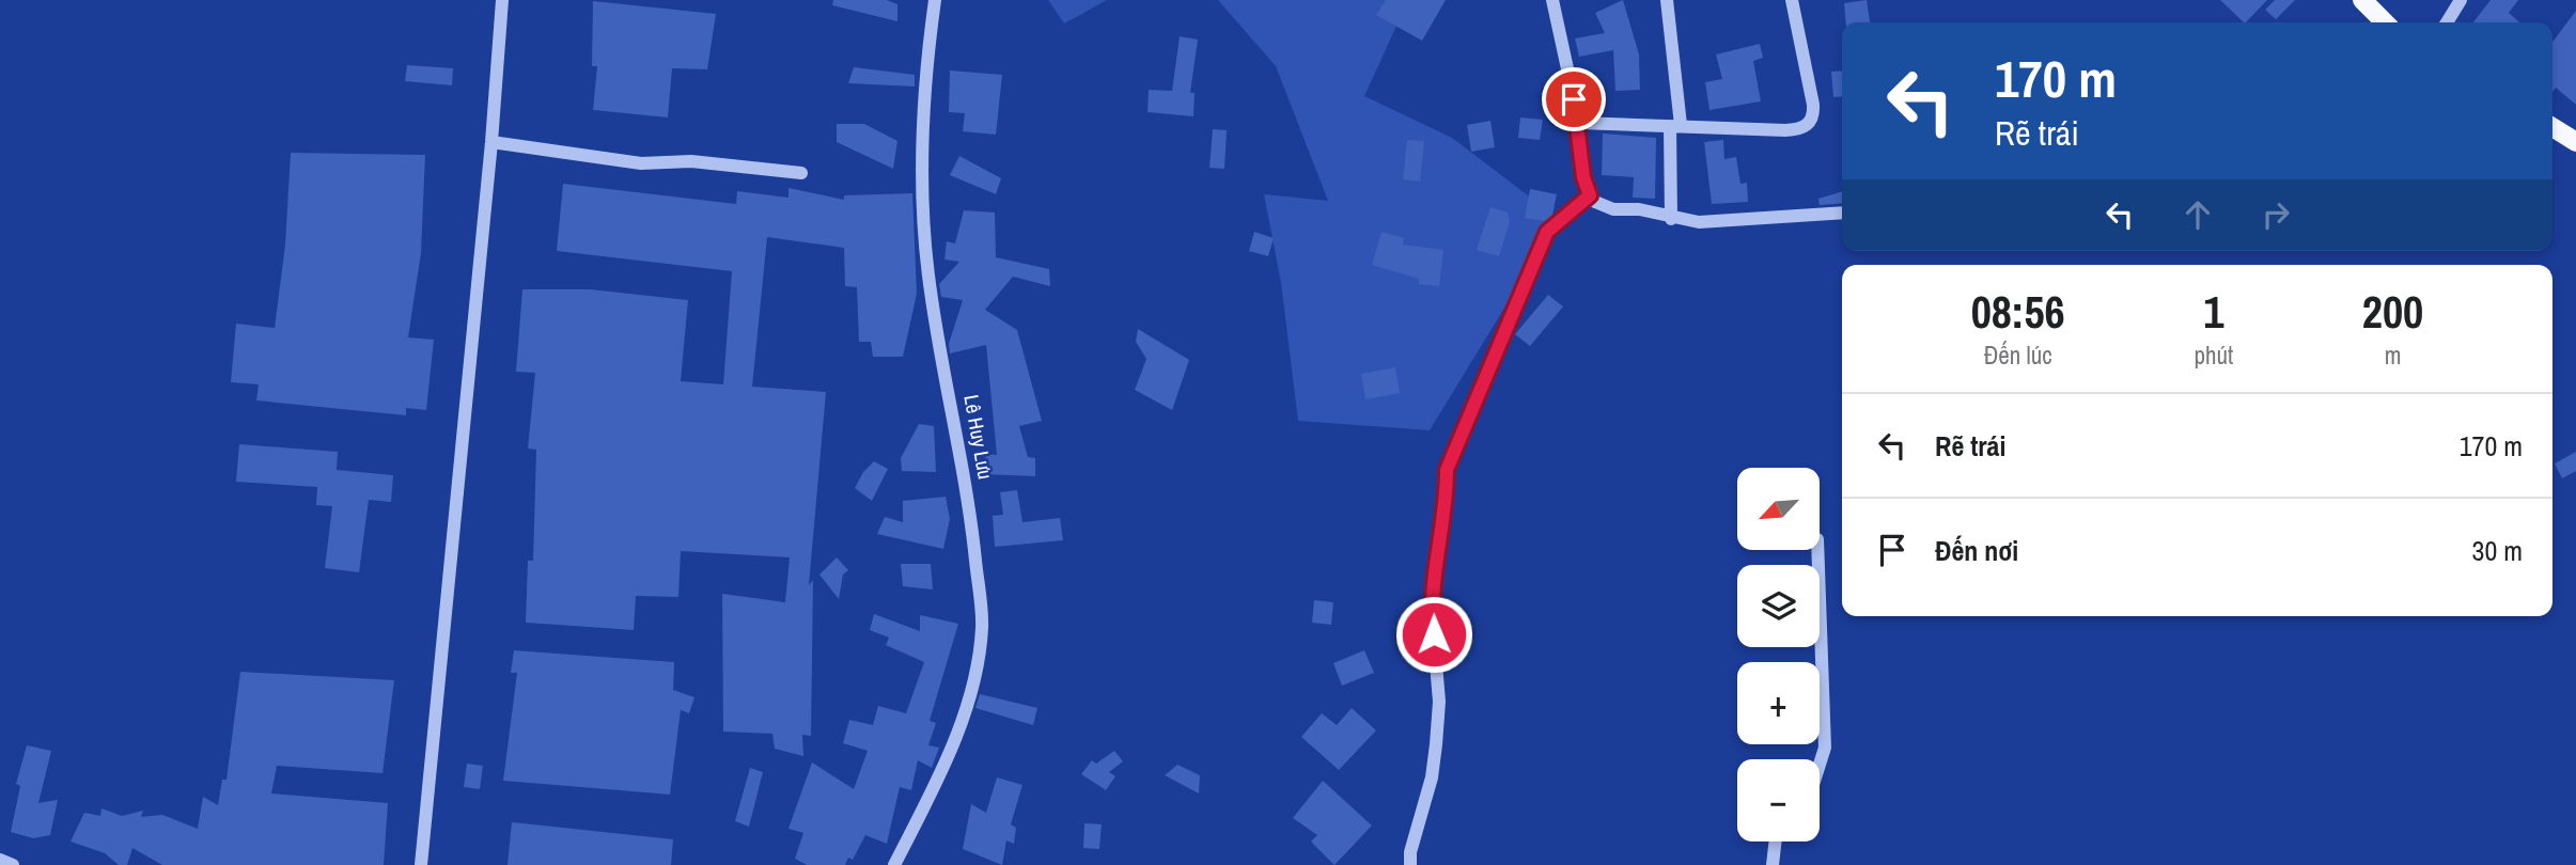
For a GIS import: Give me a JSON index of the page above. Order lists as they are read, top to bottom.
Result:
{
  "streets": {
    "street": ["Lê Huy Lưu"]
  },
  "north": "bottom left",
  "page": {
    "turn": ["170 m", "Rẽ trái"],
    "eta": [
      "08:56",
      "Đến lúc",
      "1",
      "phút",
      "200",
      "m"
    ],
    "list": [
      {
        "name": "Rẽ trái",
        "value": "170 m"
      },
      {
        "name": "Đến nơi",
        "value": "30 m"
      }
    ],
    "map_buttons": ["+", "−"]
  }
}
